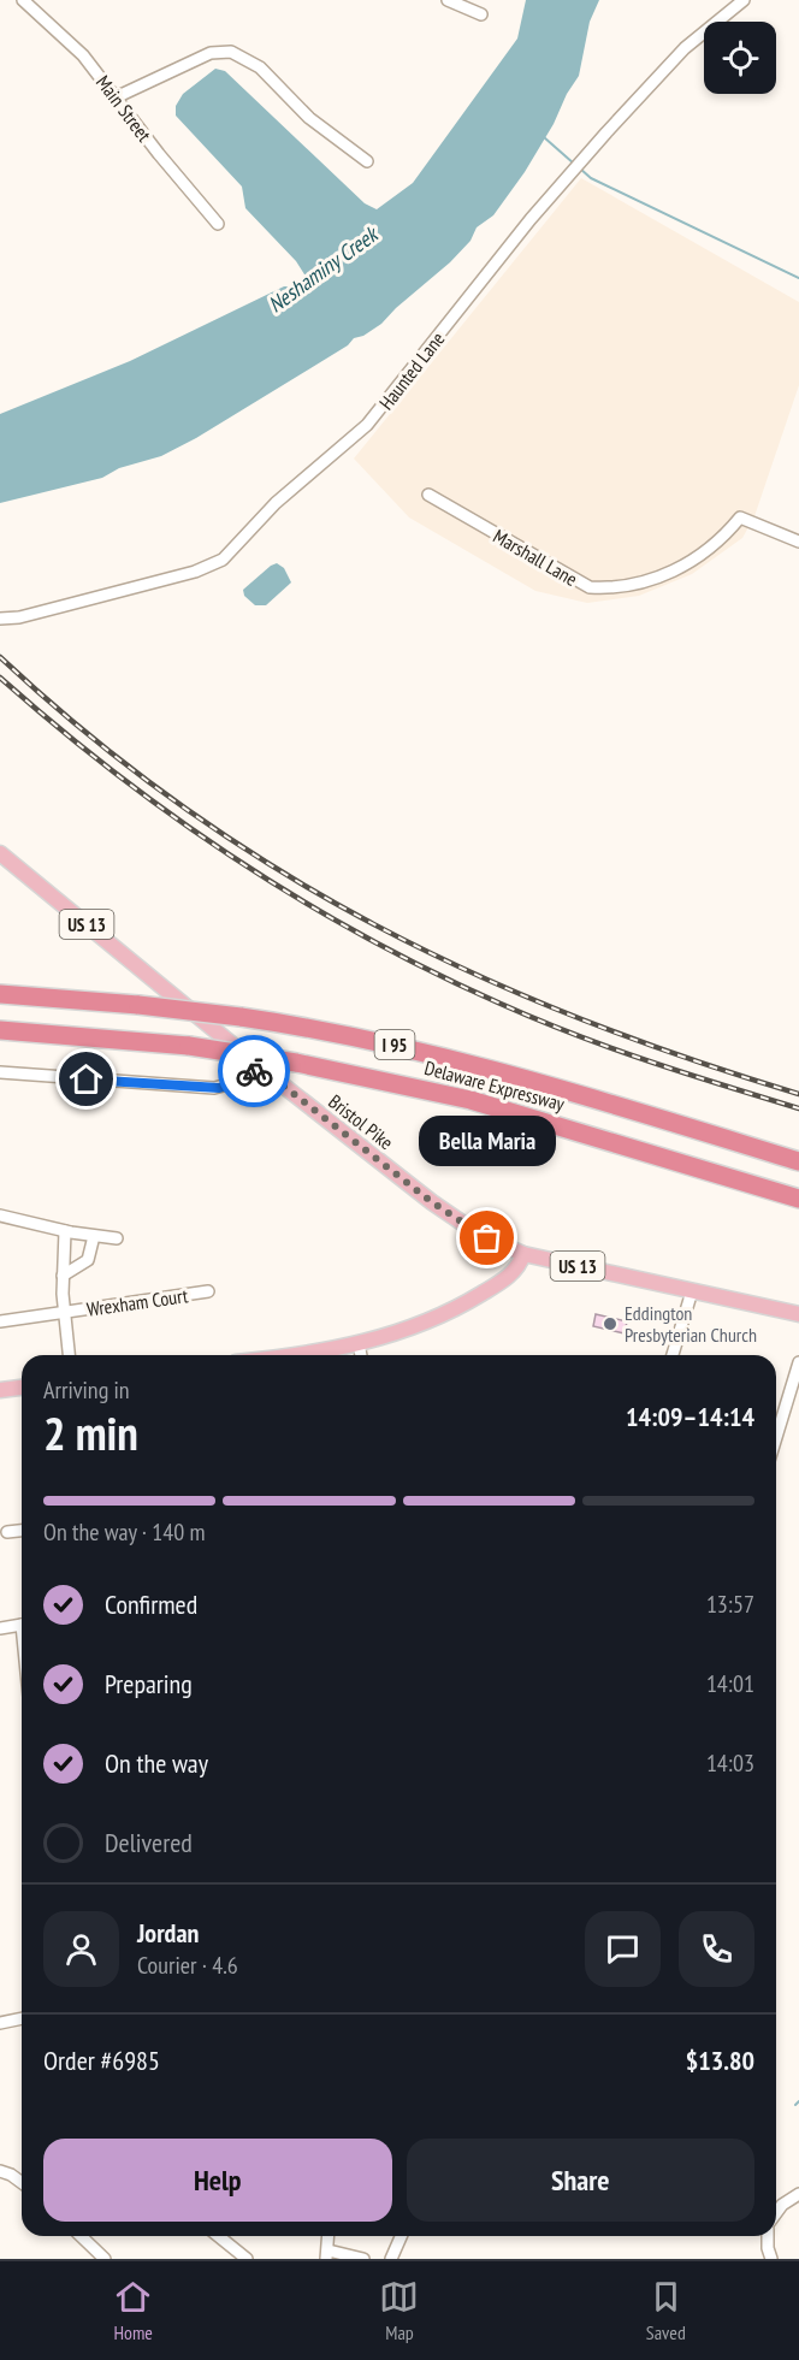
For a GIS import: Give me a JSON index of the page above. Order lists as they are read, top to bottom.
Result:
{
  "streets": {
    "highway": ["I 95", "Delaware Expressway"],
    "main road": ["US 13", "Bristol Pike"],
    "street": [
      "Main Street",
      "Haunted Lane",
      "Marshall Lane",
      "Wrexham Court"
    ]
  },
  "water": ["Neshaminy Creek"],
  "places": ["Bella Maria", "Eddington Presbyterian Church"],
  "page": {
    "bubble": "Bella Maria",
    "heading": ["2 min", "Arriving in", "14:09–14:14"],
    "panel": [
      "Jordan",
      "Courier · 4.6",
      "Order #6985",
      "$13.80"
    ],
    "bar": "On the way · 140 m",
    "list": [
      ["Confirmed", "13:57"],
      ["Preparing", "14:01"],
      ["On the way", "14:03"],
      "Delivered"
    ],
    "buttons": ["Help", "Share"],
    "tabs": ["Home", "Map", "Saved"]
  }
}
